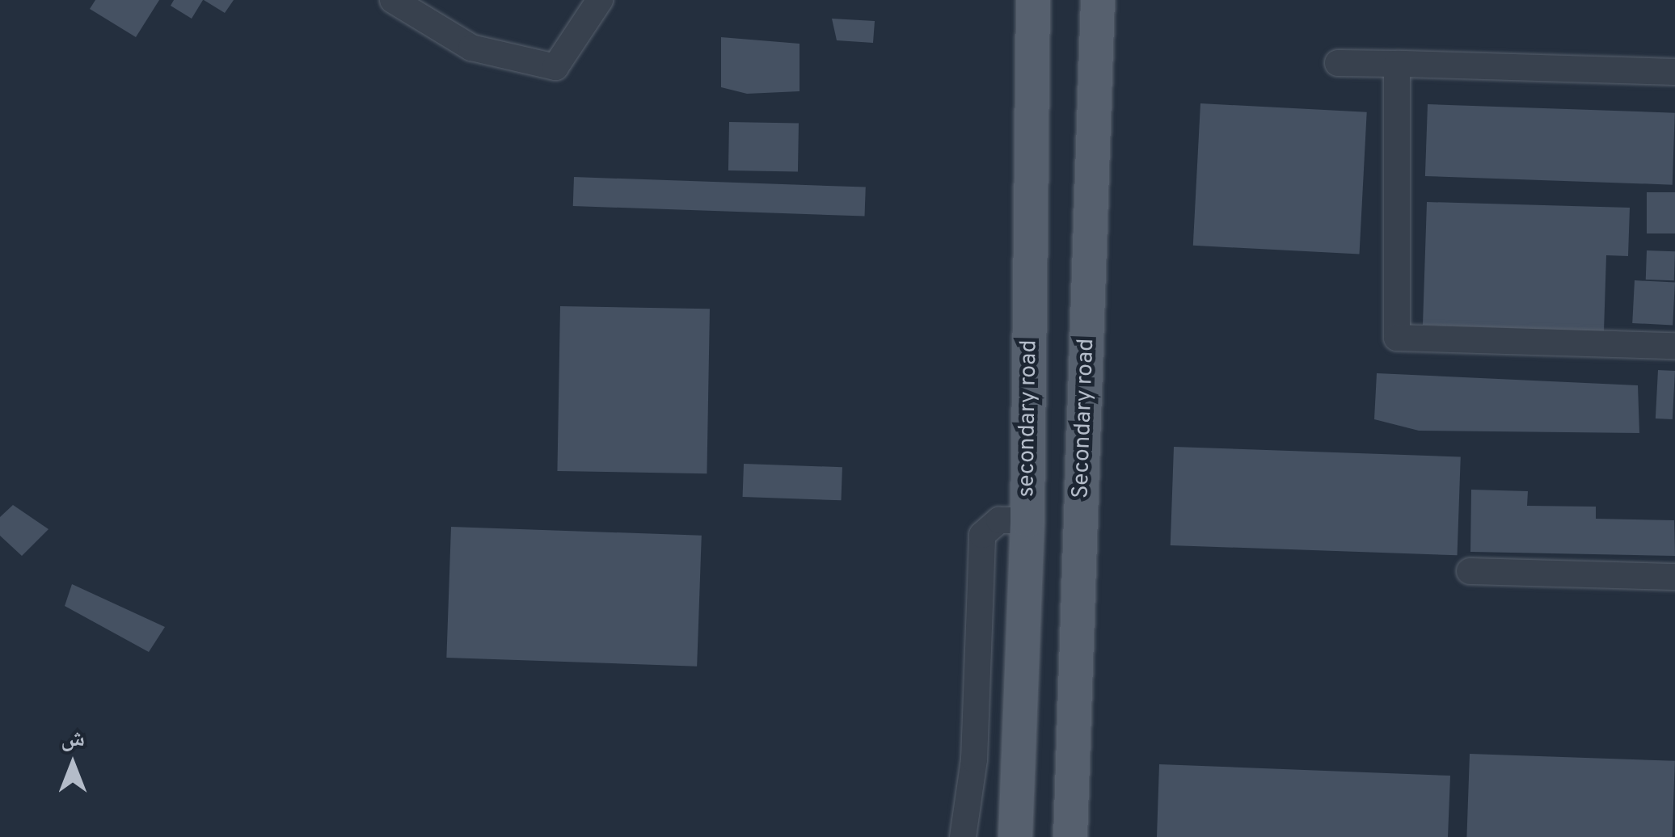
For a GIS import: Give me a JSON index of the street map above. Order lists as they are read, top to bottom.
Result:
{
  "streets": {
    "main road": ["secondary road", "Secondary road"]
  },
  "north": "top"
}
